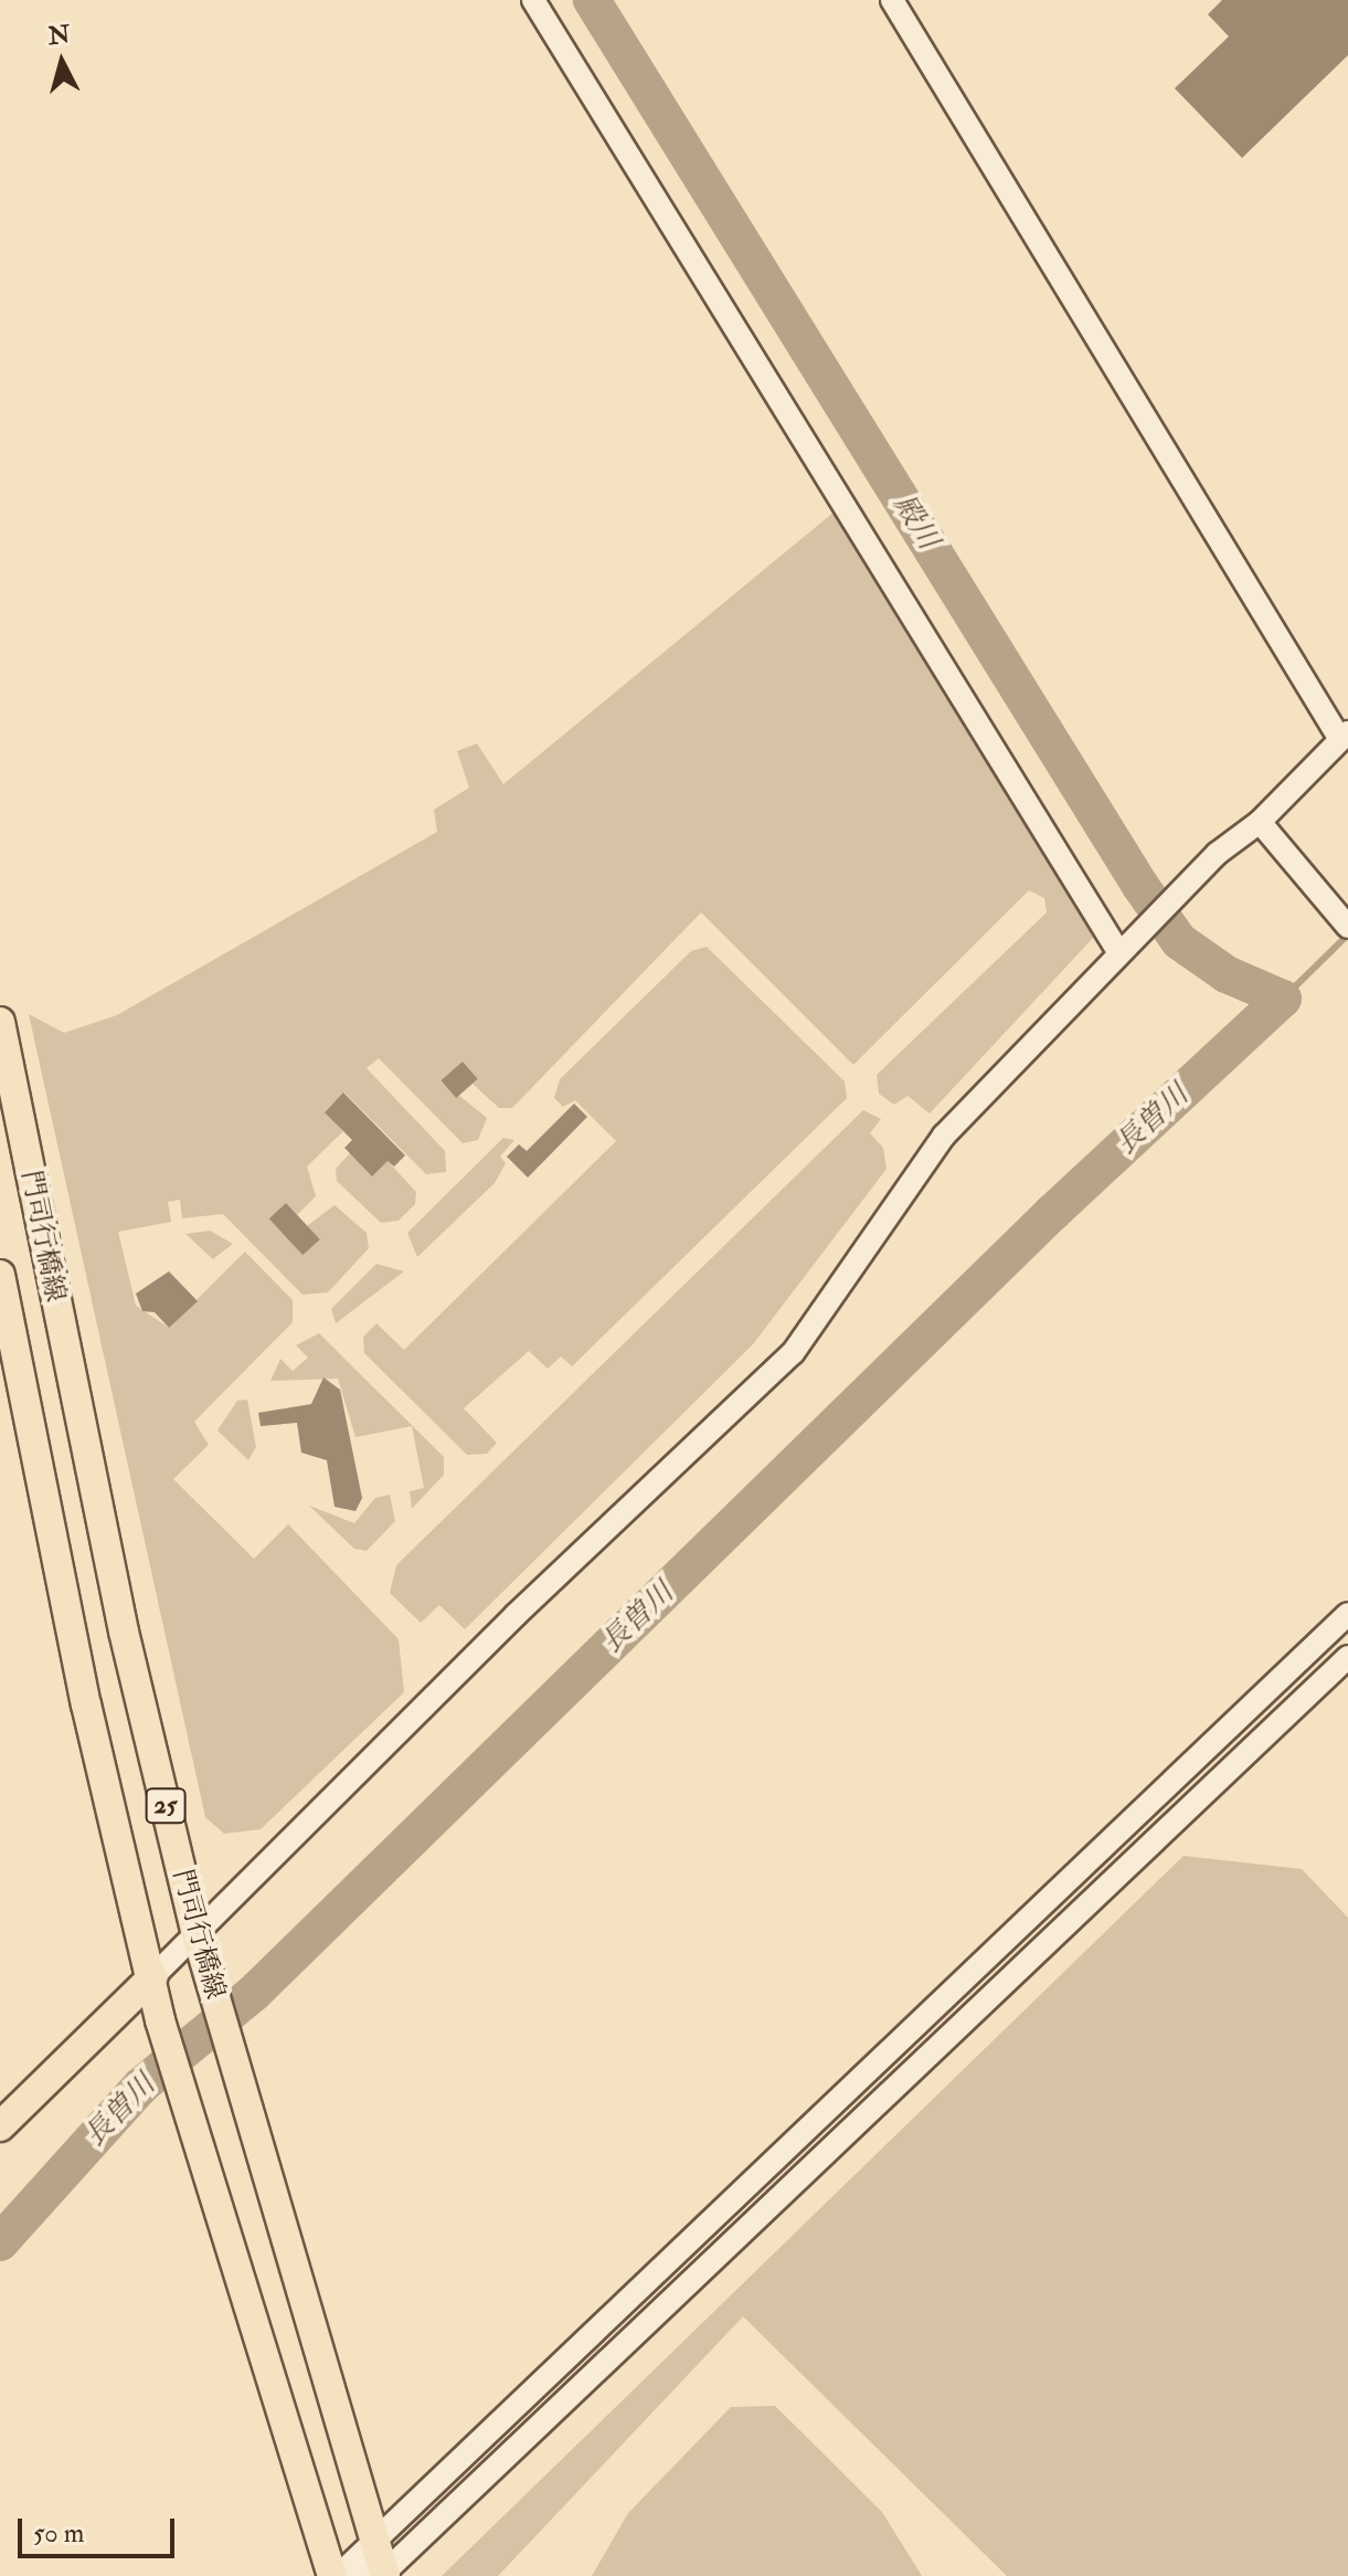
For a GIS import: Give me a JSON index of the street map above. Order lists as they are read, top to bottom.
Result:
{
  "streets": {
    "main road": ["門司行橋線", "25"]
  },
  "water": ["殿川", "長曽川"],
  "scale_bar": "50 m",
  "north": "top"
}
